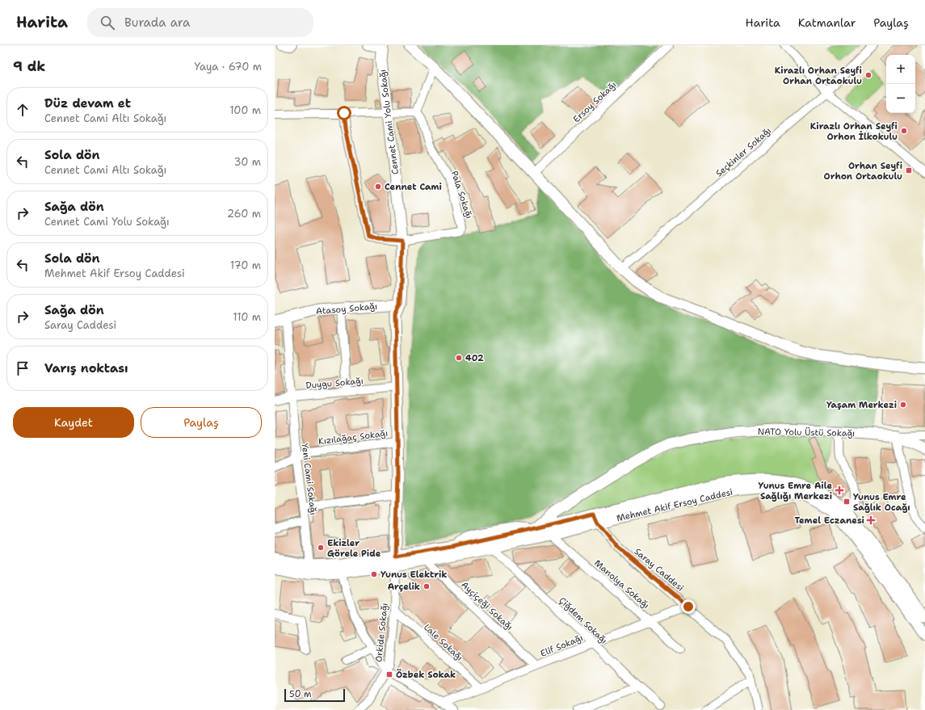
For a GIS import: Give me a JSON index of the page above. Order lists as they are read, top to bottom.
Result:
{
  "streets": {
    "street": [
      "Ersoy Sokağı",
      "Cennet Cami Yolu Sokağı",
      "Seçkinler Sokağı",
      "Pala Sokağı",
      "Atasoy Sokağı",
      "Duygu Sokağı",
      "NATO Yolu Üstü Sokağı",
      "Kızılağaç Sokağı",
      "Yeni Cami Sokağı",
      "Mehmet Akif Ersoy Caddesi",
      "Saray Caddesi",
      "Manolya Sokağı",
      "Ayçiçeği Sokağı",
      "Çiğdem Sokağı",
      "Orkide Sokağı",
      "Lale Sokağı",
      "Elif Sokağı"
    ]
  },
  "crossings": [
    ["Cennet Cami Yolu Sokağı", "Pala Sokağı"],
    ["Cennet Cami Yolu Sokağı", "Atasoy Sokağı"],
    ["Cennet Cami Yolu Sokağı", "Duygu Sokağı"],
    ["Cennet Cami Yolu Sokağı", "Kızılağaç Sokağı"],
    ["Cennet Cami Yolu Sokağı", "Mehmet Akif Ersoy Caddesi"],
    ["Cennet Cami Yolu Sokağı", "Orkide Sokağı"],
    ["Atasoy Sokağı", "Yeni Cami Sokağı"],
    ["Duygu Sokağı", "Yeni Cami Sokağı"],
    ["NATO Yolu Üstü Sokağı", "Mehmet Akif Ersoy Caddesi"],
    ["Kızılağaç Sokağı", "Yeni Cami Sokağı"],
    ["Yeni Cami Sokağı", "Mehmet Akif Ersoy Caddesi"],
    ["Mehmet Akif Ersoy Caddesi", "Saray Caddesi"],
    ["Mehmet Akif Ersoy Caddesi", "Manolya Sokağı"],
    ["Mehmet Akif Ersoy Caddesi", "Ayçiçeği Sokağı"],
    ["Mehmet Akif Ersoy Caddesi", "Çiğdem Sokağı"],
    ["Mehmet Akif Ersoy Caddesi", "Orkide Sokağı"],
    ["Saray Caddesi", "Elif Sokağı"],
    ["Manolya Sokağı", "Elif Sokağı"],
    ["Ayçiçeği Sokağı", "Elif Sokağı"],
    ["Çiğdem Sokağı", "Elif Sokağı"],
    ["Orkide Sokağı", "Lale Sokağı"],
    ["Lale Sokağı", "Elif Sokağı"]
  ],
  "places": {
    "other": [
      "Kirazlı Orhan Seyfi Orhan Ortaokulu",
      "Kirazlı Orhan Seyfi Orhon İlkokulu",
      "Cennet Cami",
      "402",
      "Yaşam Merkezi",
      "Ekizler Görele Pide",
      "Yunus Elektrik",
      "Arçelik"
    ],
    "transit": ["Orhan Seyfi Orhon Ortaokulu", "Yunus Emre Sağlık Ocağı", "Özbek Sokak"],
    "health": ["Yunus Emre Aile Sağlığı Merkezi", "Temel Eczanesi"]
  },
  "scale_bar": "50 m",
  "page": {
    "header": "Harita",
    "search": "Burada ara",
    "nav": ["Harita", "Katmanlar", "Paylaş"],
    "heading": ["9 dk", "Yaya · 670 m"],
    "map_buttons": ["+", "−"],
    "list": [
      ["Düz devam et", "Cennet Cami Altı Sokağı", "100 m"],
      ["Sola dön", "Cennet Cami Altı Sokağı", "30 m"],
      ["Sağa dön", "Cennet Cami Yolu Sokağı", "260 m"],
      ["Sola dön", "Mehmet Akif Ersoy Caddesi", "170 m"],
      ["Sağa dön", "Saray Caddesi", "110 m"],
      "Varış noktası"
    ],
    "buttons": ["Kaydet", "Paylaş"],
    "scale": "50 m"
  }
}
